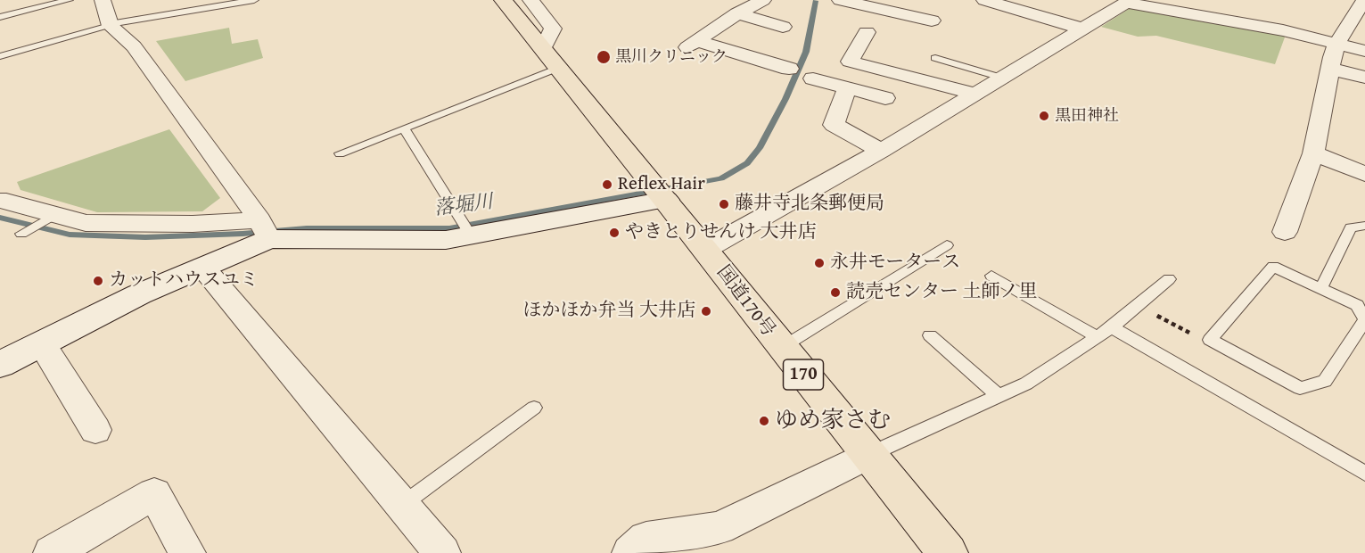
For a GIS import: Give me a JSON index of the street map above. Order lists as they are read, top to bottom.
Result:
{
  "streets": {
    "highway": ["国道170号", "170"]
  },
  "water": ["落堀川"],
  "places": [
    "黒川クリニック",
    "黒田神社",
    "Reflex Hair",
    "藤井寺北条郵便局",
    "やきとりせんけ 大井店",
    "永井モータース",
    "カットハウスユミ",
    "読売センター 土師ノ里",
    "ほかほか弁当 大井店",
    "ゆめ家さむ"
  ]
}
